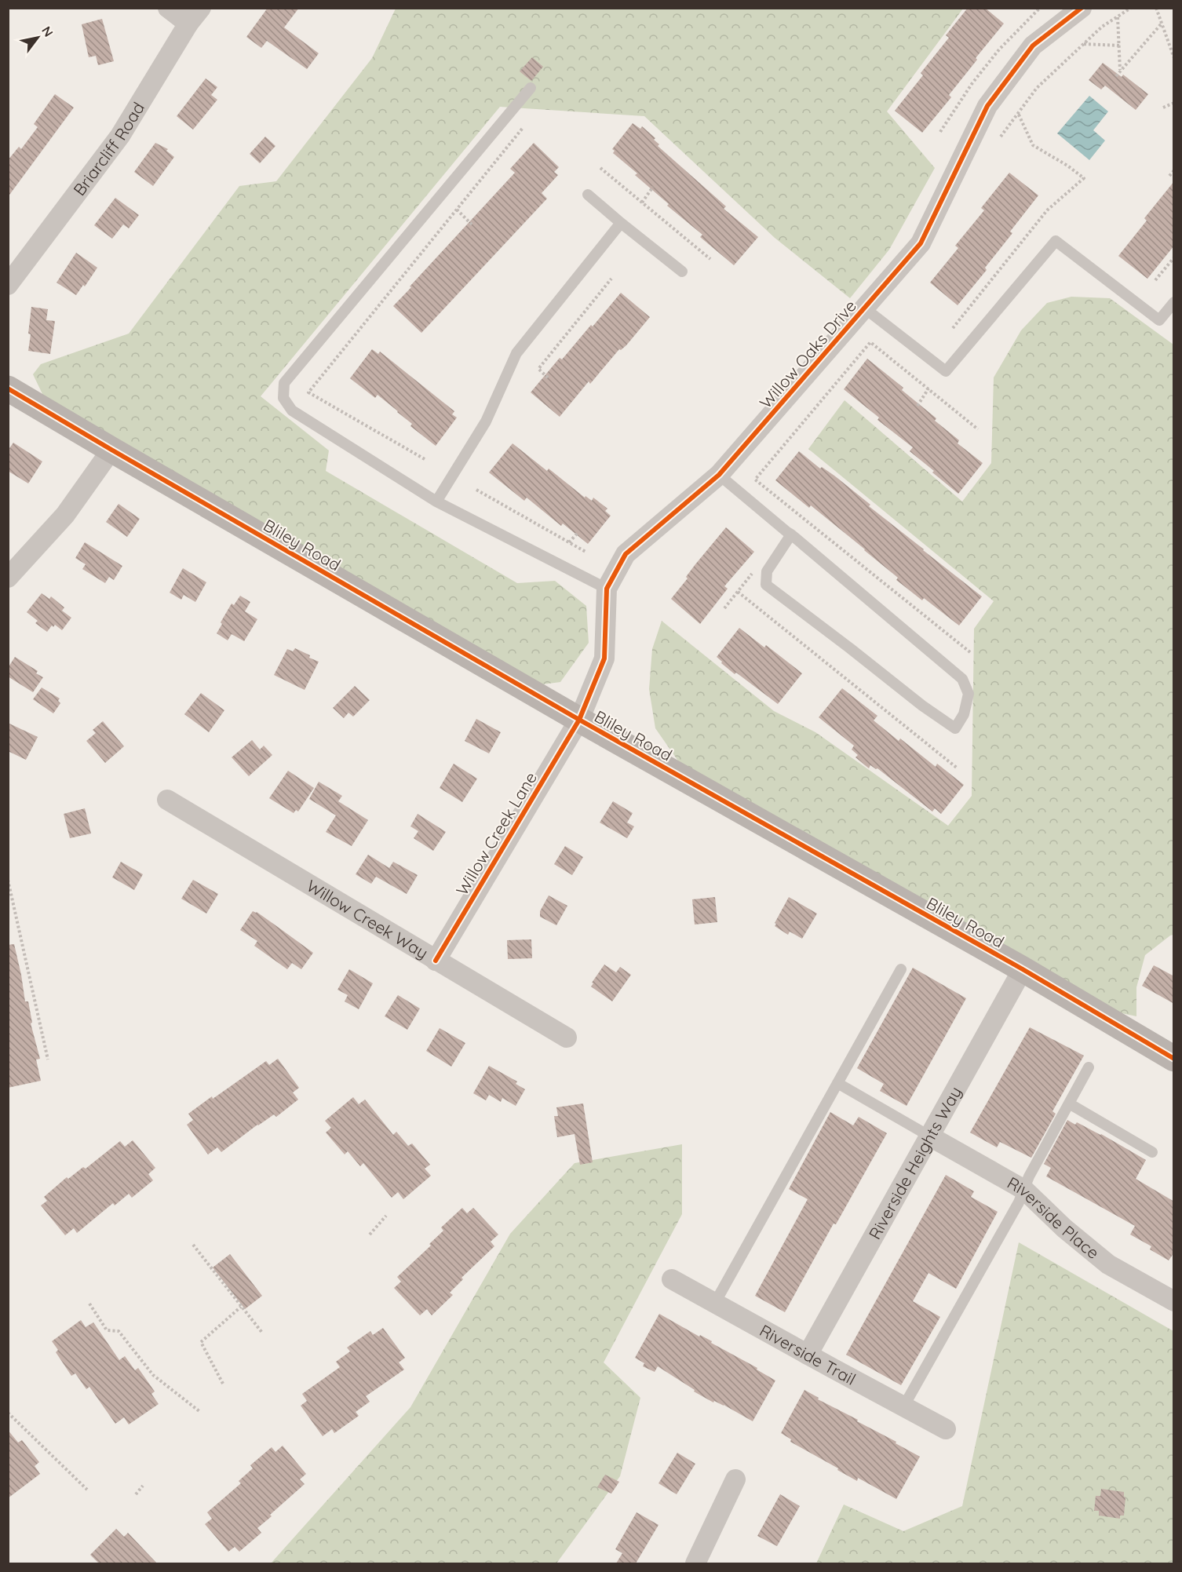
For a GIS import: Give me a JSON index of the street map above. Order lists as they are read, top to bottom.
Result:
{
  "streets": {
    "street": [
      "Briarcliff Road",
      "Willow Oaks Drive",
      "Bliley Road",
      "Willow Creek Lane",
      "Willow Creek Way",
      "Riverside Heights Way",
      "Riverside Place",
      "Riverside Trail"
    ]
  },
  "crossings": [
    ["Willow Oaks Drive", "Bliley Road"],
    ["Willow Oaks Drive", "Willow Creek Lane"],
    ["Bliley Road", "Willow Creek Lane"],
    ["Bliley Road", "Riverside Heights Way"],
    ["Willow Creek Lane", "Willow Creek Way"],
    ["Riverside Heights Way", "Riverside Place"],
    ["Riverside Heights Way", "Riverside Trail"]
  ],
  "north": "top right"
}
